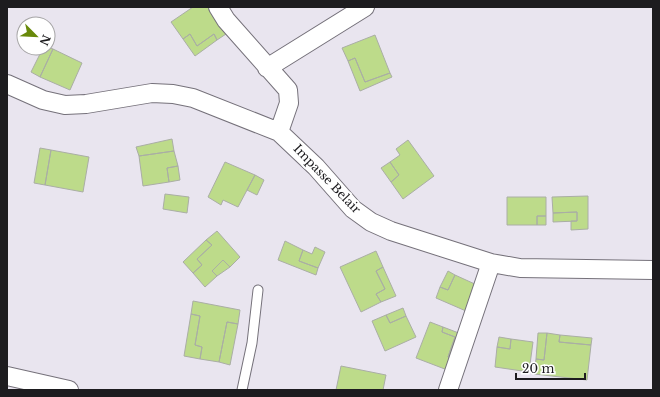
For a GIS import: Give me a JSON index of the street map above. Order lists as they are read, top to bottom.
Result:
{
  "streets": {
    "street": ["Impasse Belair"]
  },
  "scale_bar": "20 m",
  "north": "bottom right"
}
